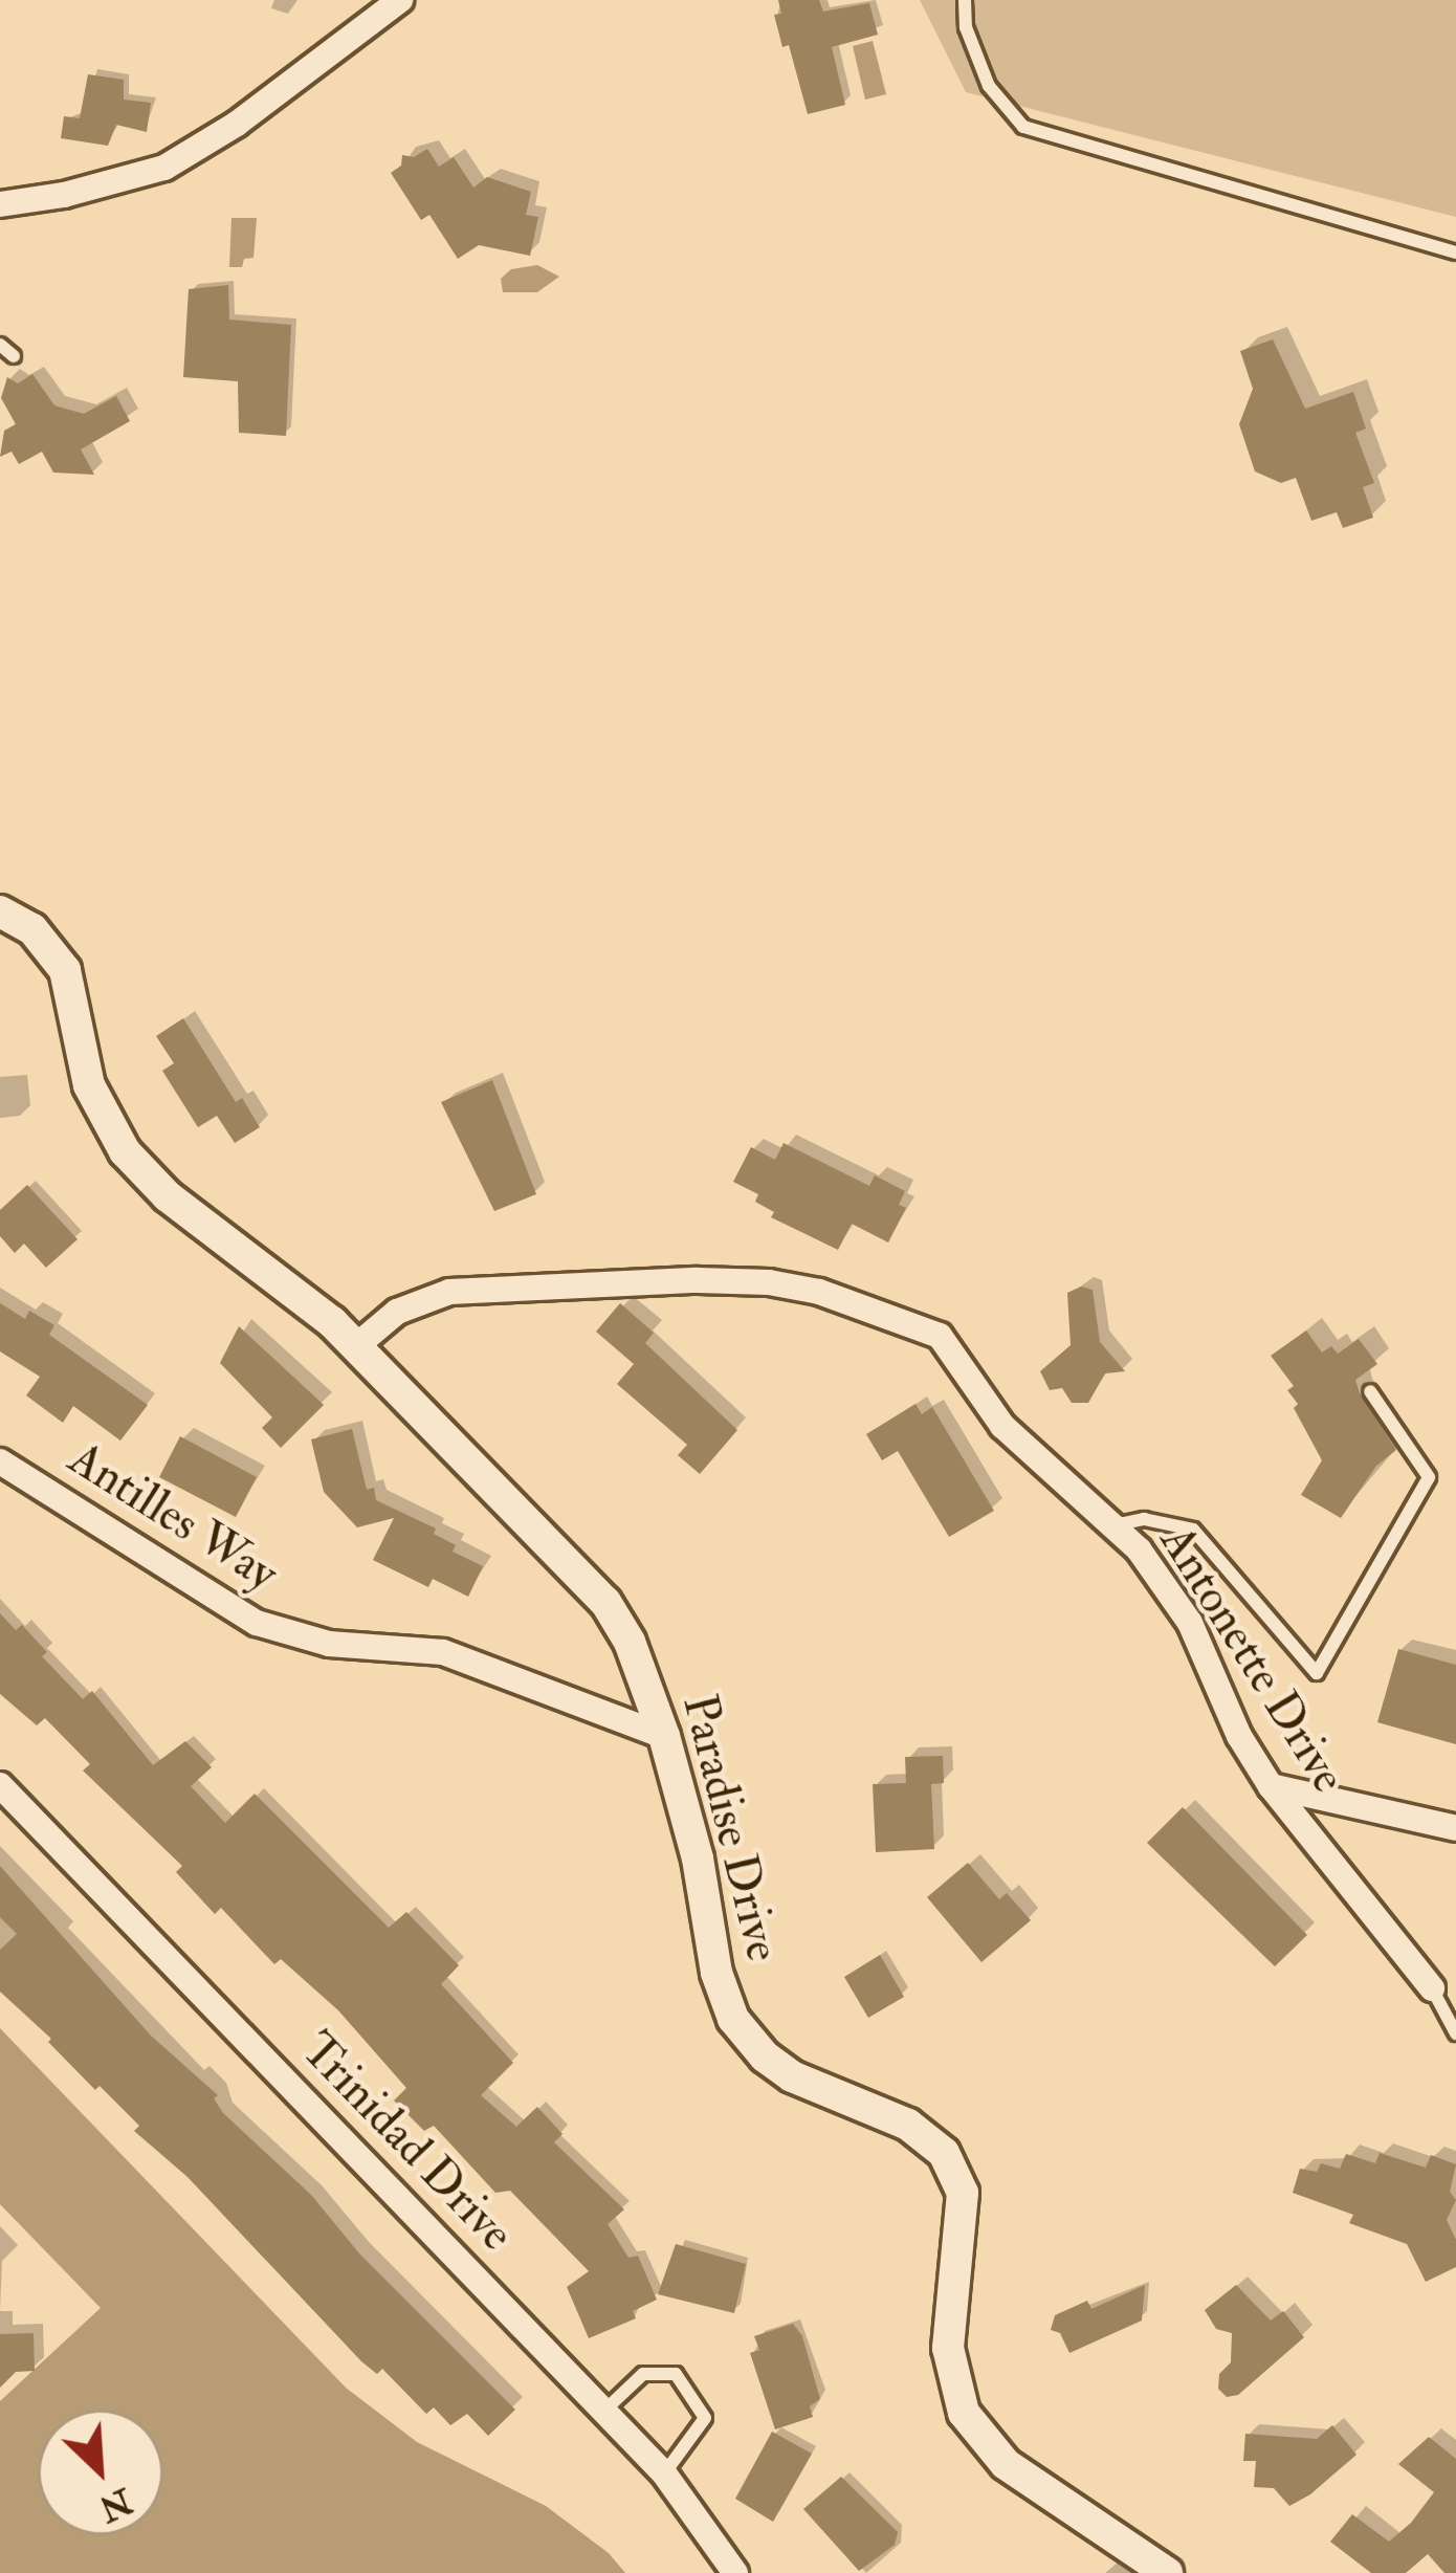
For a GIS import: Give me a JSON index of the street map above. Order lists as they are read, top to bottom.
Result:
{
  "streets": {
    "street": [
      "Antilles Way",
      "Antonette Drive",
      "Paradise Drive",
      "Trinidad Drive"
    ]
  },
  "crossings": [
    ["Antilles Way", "Paradise Drive"],
    ["Antonette Drive", "Paradise Drive"]
  ],
  "north": "bottom right"
}
